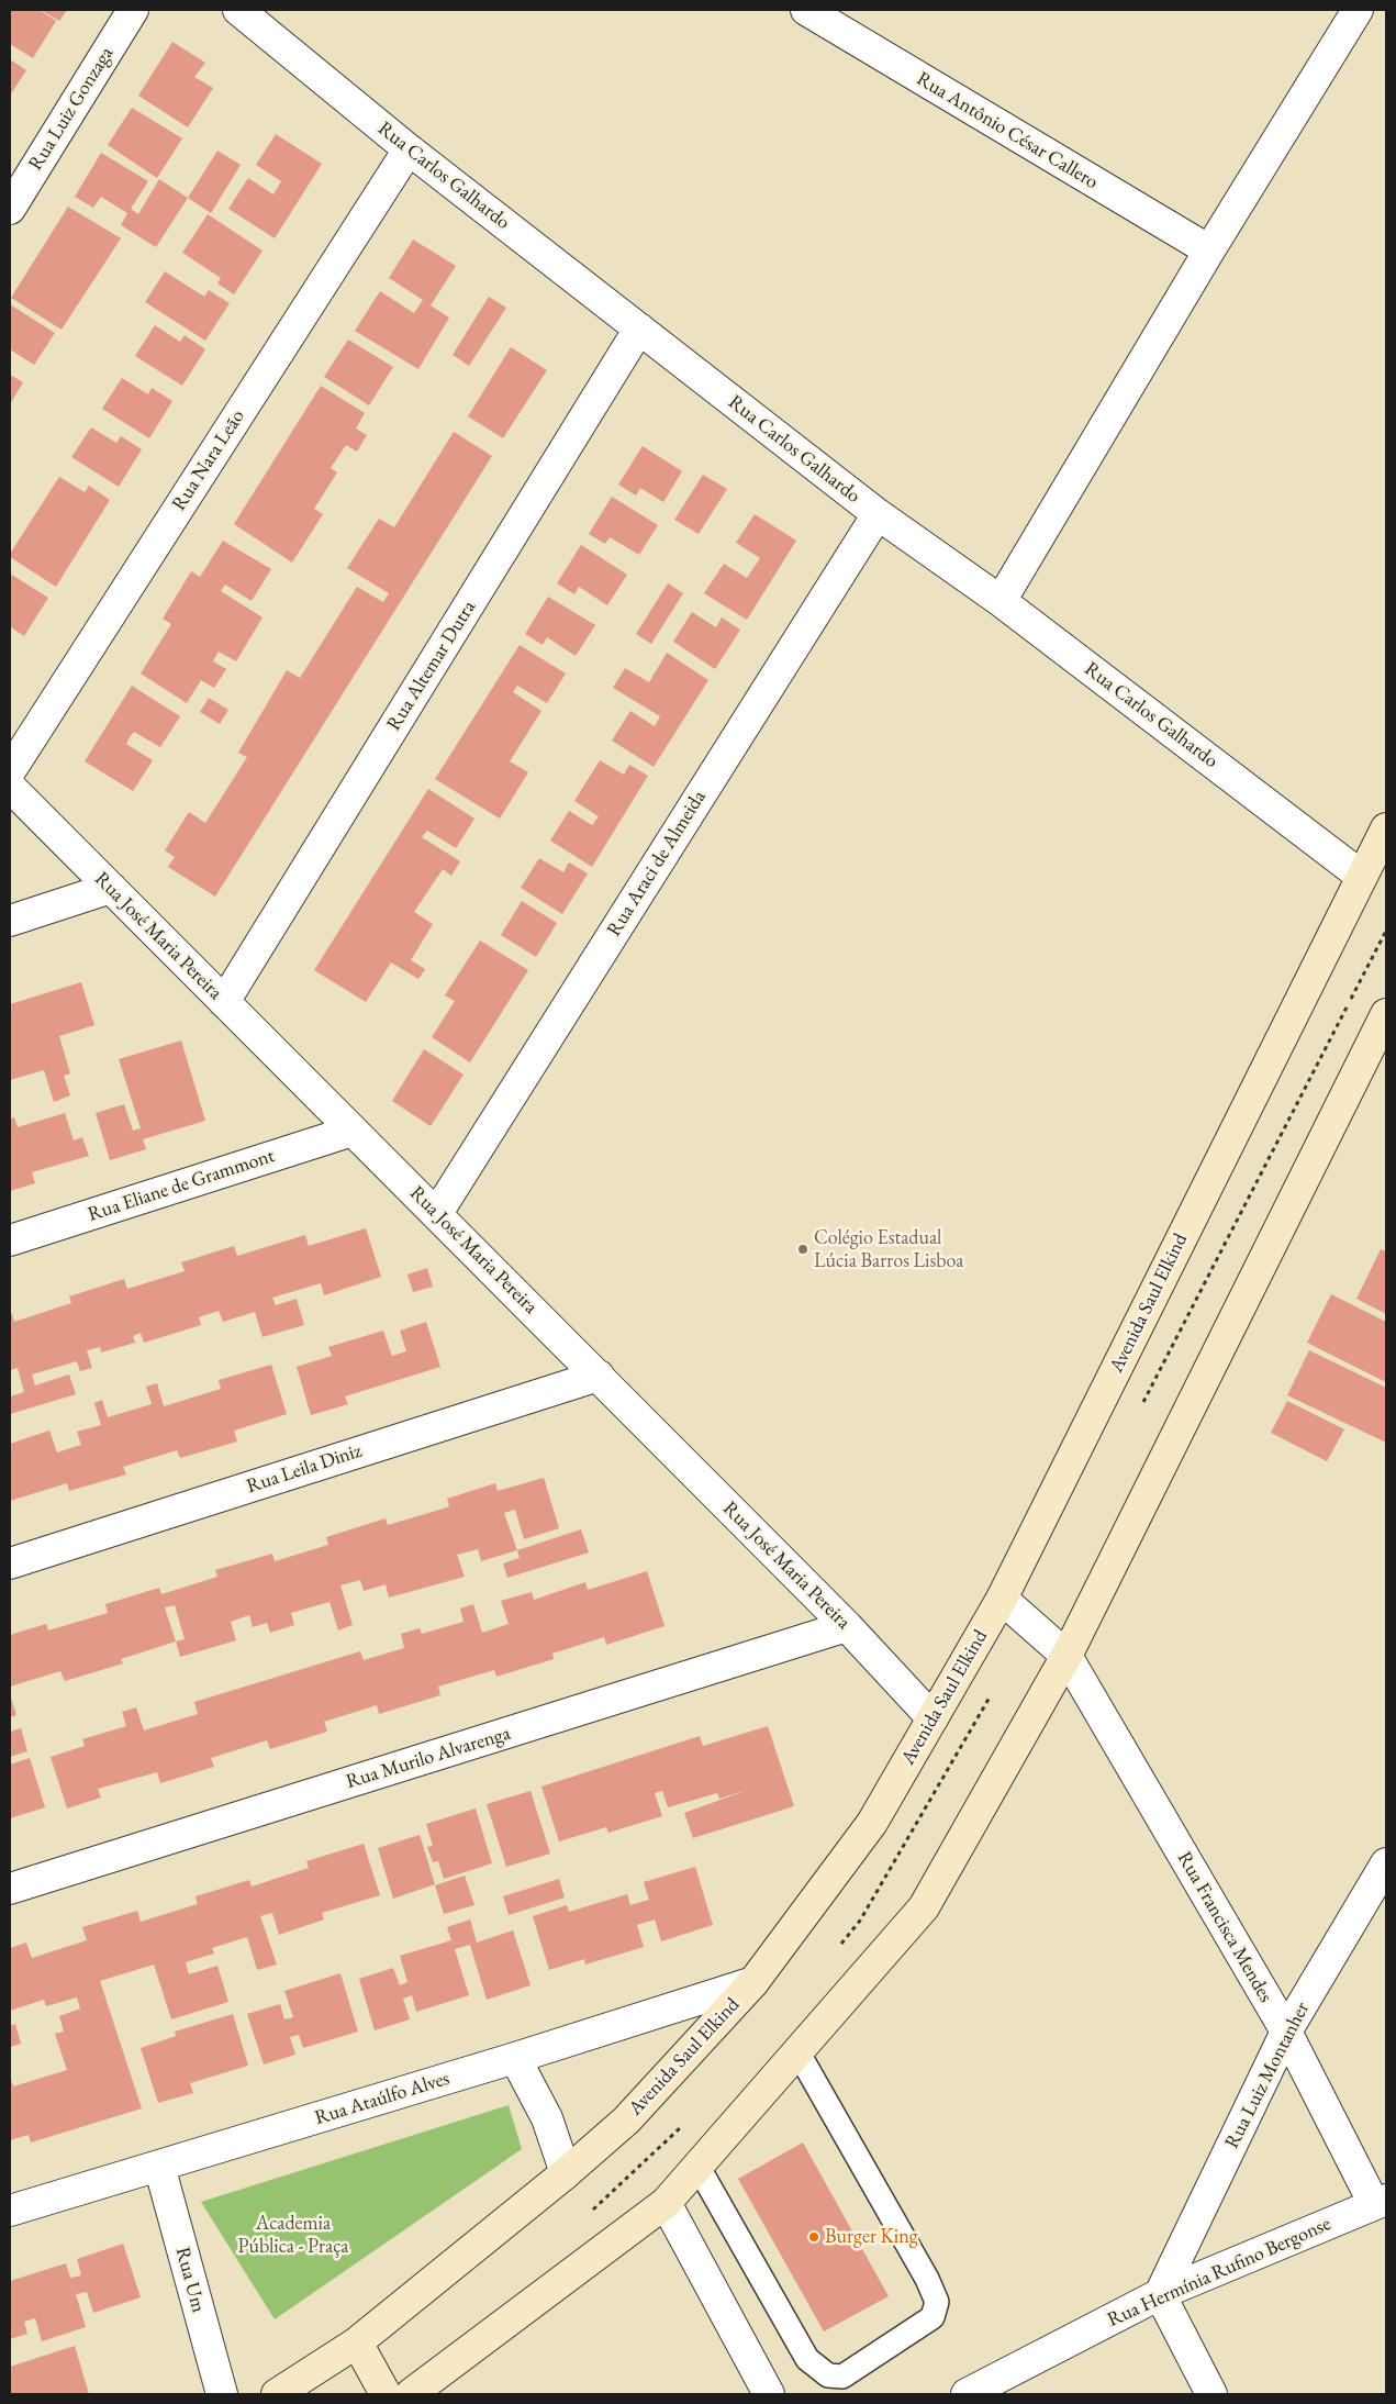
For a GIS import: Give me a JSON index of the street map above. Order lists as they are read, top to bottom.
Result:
{
  "streets": {
    "main road": ["Avenida Saul Elkind"],
    "street": [
      "Rua Luiz Gonzaga",
      "Rua Antônio César Callero",
      "Rua Carlos Galhardo",
      "Rua Nara Leão",
      "Rua Altemar Dutra",
      "Rua Araci de Almeida",
      "Rua José Maria Pereira",
      "Rua Eliane de Grammont",
      "Rua Leila Diniz",
      "Rua Murilo Alvarenga",
      "Rua Francisca Mendes",
      "Rua Luiz Montanher",
      "Rua Ataúlfo Alves",
      "Rua Hermínia Rufino Bergonse",
      "Rua Um"
    ]
  },
  "crossings": [
    ["Rua Carlos Galhardo", "Rua Nara Leão"],
    ["Rua Carlos Galhardo", "Rua Altemar Dutra"],
    ["Rua Carlos Galhardo", "Rua Araci de Almeida"],
    ["Rua Carlos Galhardo", "Avenida Saul Elkind"],
    ["Rua Altemar Dutra", "Rua José Maria Pereira"],
    ["Rua Araci de Almeida", "Rua José Maria Pereira"],
    ["Rua José Maria Pereira", "Rua Eliane de Grammont"],
    ["Rua José Maria Pereira", "Avenida Saul Elkind"],
    ["Rua José Maria Pereira", "Rua Leila Diniz"],
    ["Rua José Maria Pereira", "Rua Murilo Alvarenga"],
    ["Avenida Saul Elkind", "Rua Francisca Mendes"],
    ["Avenida Saul Elkind", "Rua Ataúlfo Alves"],
    ["Rua Francisca Mendes", "Rua Luiz Montanher"],
    ["Rua Francisca Mendes", "Rua Hermínia Rufino Bergonse"],
    ["Rua Luiz Montanher", "Rua Hermínia Rufino Bergonse"],
    ["Rua Ataúlfo Alves", "Rua Um"]
  ],
  "parks": ["Academia Pública - Praça"],
  "places": ["Colégio Estadual Lúcia Barros Lisboa", "Burger King"]
}
